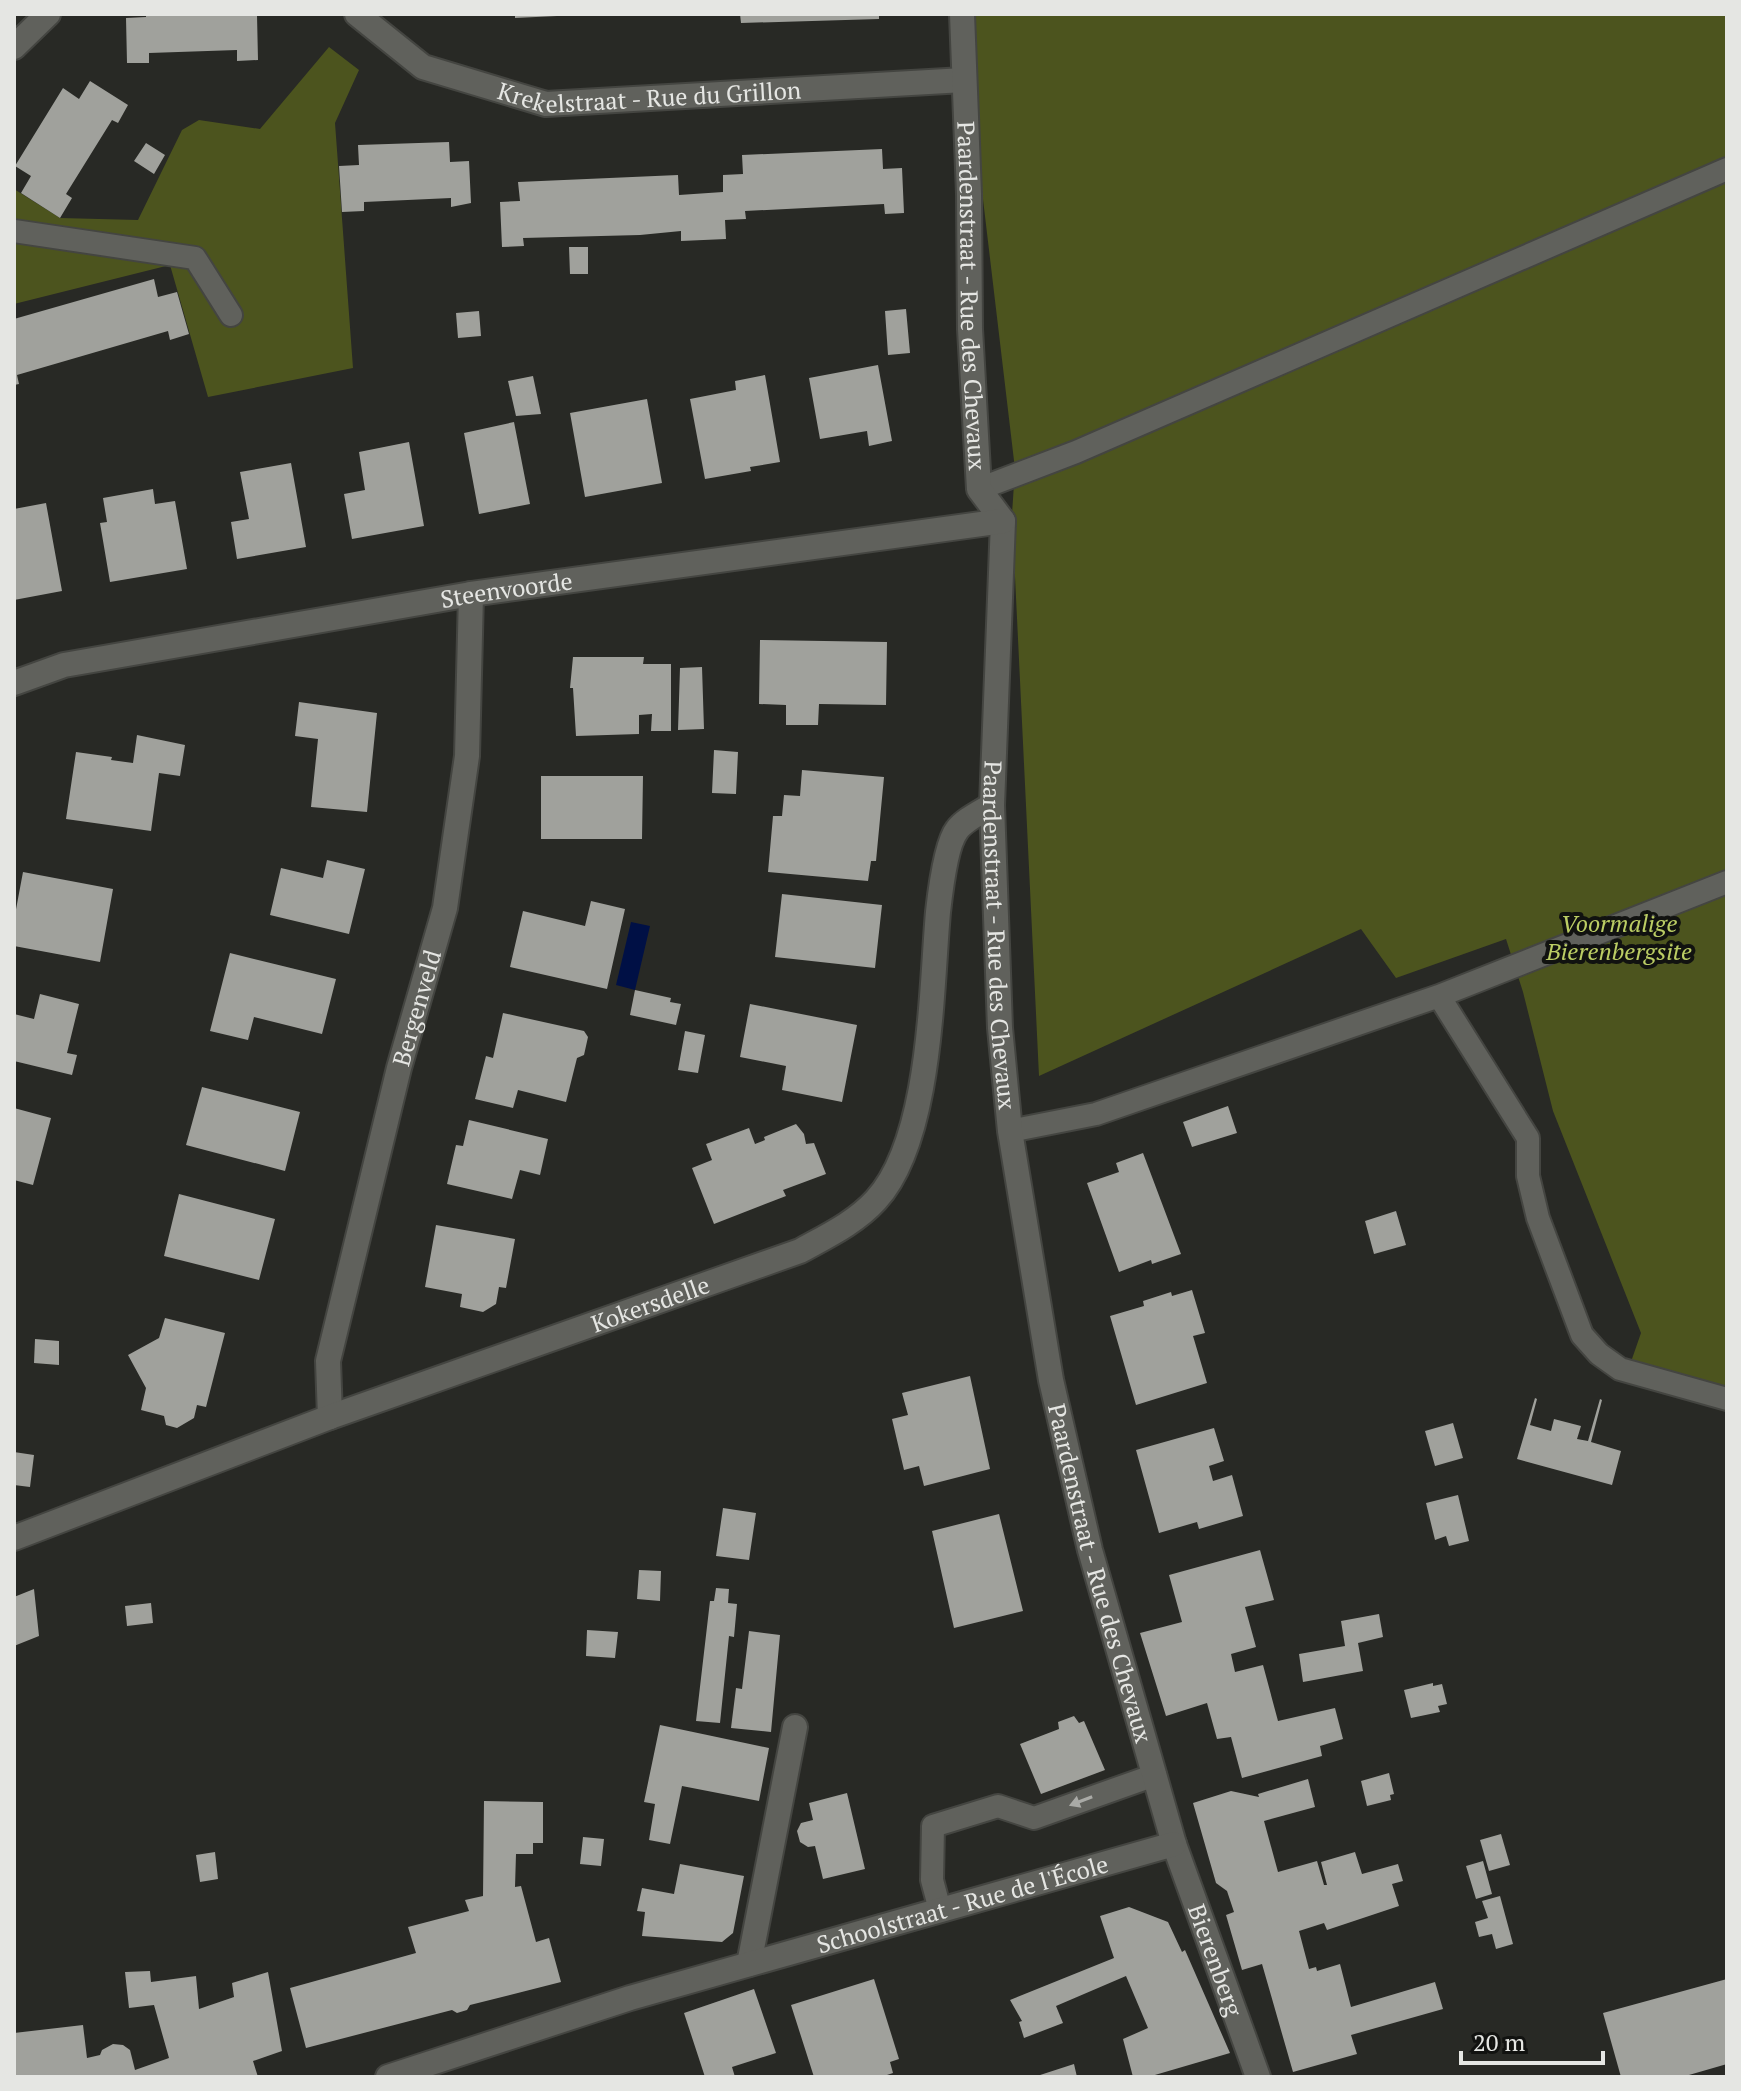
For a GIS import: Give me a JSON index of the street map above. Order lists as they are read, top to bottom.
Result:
{
  "streets": {
    "street": [
      "Krekelstraat - Rue du Grillon",
      "Paardenstraat - Rue des Chevaux",
      "Steenvoorde",
      "Bergenveld",
      "Kokersdelle",
      "Schoolstraat - Rue de l'École",
      "Bierenberg"
    ]
  },
  "crossings": [
    ["Krekelstraat - Rue du Grillon", "Paardenstraat - Rue des Chevaux"],
    ["Paardenstraat - Rue des Chevaux", "Steenvoorde"],
    ["Paardenstraat - Rue des Chevaux", "Kokersdelle"],
    ["Paardenstraat - Rue des Chevaux", "Schoolstraat - Rue de l'École"],
    ["Paardenstraat - Rue des Chevaux", "Bierenberg"],
    ["Steenvoorde", "Bergenveld"],
    ["Bergenveld", "Kokersdelle"],
    ["Schoolstraat - Rue de l'École", "Bierenberg"]
  ],
  "parks": ["Voormalige Bierenbergsite"],
  "scale_bar": "20 m"
}
